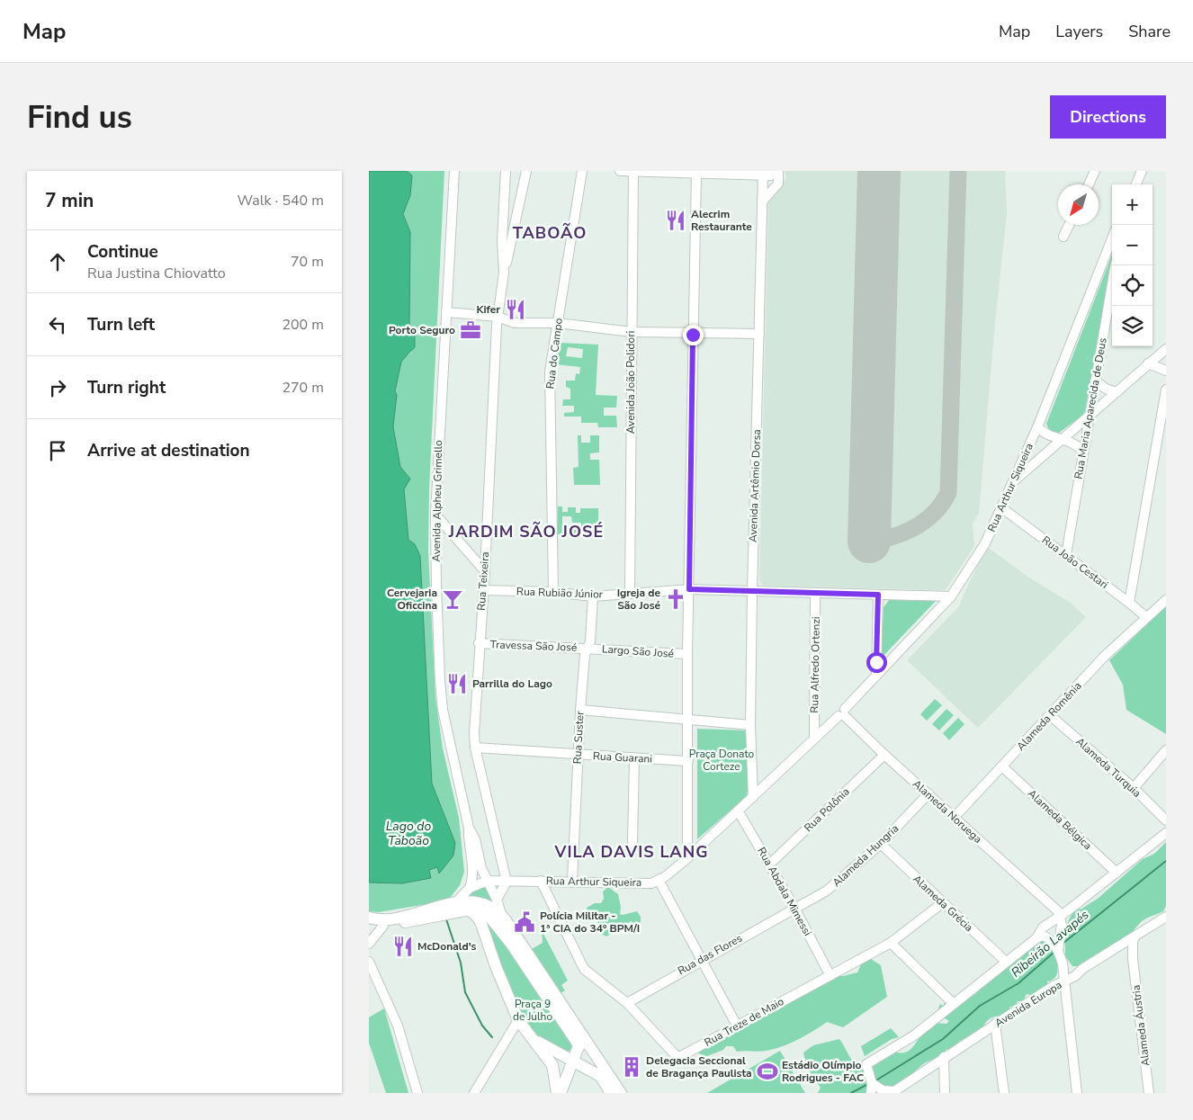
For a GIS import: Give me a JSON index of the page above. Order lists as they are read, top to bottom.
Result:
{
  "streets": {
    "street": [
      "Rua do Campo",
      "Avenida João Polidori",
      "Rua Maria Aparecida de Deus",
      "Avenida Artêmio Dorsa",
      "Rua Arthur Siqueira",
      "Avenida Alpheu Grimello",
      "Rua João Cestari",
      "Rua Teixeira",
      "Rua Rubião Júnior",
      "Travessa São José",
      "Largo São José",
      "Rua Alfredo Ortenzi",
      "Alameda Romênia",
      "Rua Suster",
      "Rua Guarani",
      "Alameda Turquia",
      "Rua Polônia",
      "Alameda Noruega",
      "Alameda Bélgica",
      "Alameda Hungria",
      "Rua Abdala Mimessi",
      "Alameda Grécia",
      "Rua das Flores",
      "Avenida Europa",
      "Rua Treze de Maio",
      "Alameda Áustria"
    ]
  },
  "crossings": [
    ["Rua do Campo", "Rua Rubião Júnior"],
    ["Avenida João Polidori", "Rua Rubião Júnior"],
    ["Rua Maria Aparecida de Deus", "Rua João Cestari"],
    ["Avenida Artêmio Dorsa", "Rua Arthur Siqueira"],
    ["Avenida Artêmio Dorsa", "Rua Rubião Júnior"],
    ["Rua Arthur Siqueira", "Avenida Alpheu Grimello"],
    ["Rua Arthur Siqueira", "Rua João Cestari"],
    ["Rua Arthur Siqueira", "Rua Teixeira"],
    ["Rua Arthur Siqueira", "Rua Rubião Júnior"],
    ["Rua Arthur Siqueira", "Rua Alfredo Ortenzi"],
    ["Rua Arthur Siqueira", "Rua Suster"],
    ["Rua Arthur Siqueira", "Alameda Noruega"],
    ["Rua Arthur Siqueira", "Rua Abdala Mimessi"],
    ["Rua Arthur Siqueira", "Rua Treze de Maio"],
    ["Rua João Cestari", "Alameda Romênia"],
    ["Rua Teixeira", "Rua Rubião Júnior"],
    ["Rua Teixeira", "Travessa São José"],
    ["Rua Teixeira", "Rua Guarani"],
    ["Rua Rubião Júnior", "Rua Alfredo Ortenzi"],
    ["Rua Rubião Júnior", "Rua Suster"],
    ["Travessa São José", "Largo São José"],
    ["Travessa São José", "Rua Suster"],
    ["Largo São José", "Rua Suster"],
    ["Alameda Romênia", "Alameda Turquia"],
    ["Alameda Romênia", "Alameda Noruega"],
    ["Alameda Romênia", "Alameda Bélgica"],
    ["Rua Suster", "Rua Guarani"],
    ["Rua Polônia", "Alameda Noruega"],
    ["Rua Polônia", "Rua Abdala Mimessi"],
    ["Alameda Noruega", "Alameda Hungria"],
    ["Alameda Hungria", "Rua Abdala Mimessi"],
    ["Alameda Hungria", "Alameda Grécia"],
    ["Alameda Hungria", "Rua das Flores"],
    ["Rua Abdala Mimessi", "Rua das Flores"],
    ["Rua Abdala Mimessi", "Rua Treze de Maio"],
    ["Alameda Grécia", "Rua Treze de Maio"],
    ["Rua das Flores", "Rua Treze de Maio"],
    ["Avenida Europa", "Alameda Áustria"]
  ],
  "districts": ["TABOÃO", "JARDIM SÃO JOSÉ", "VILA DAVIS LANG"],
  "water": ["Lago do Taboão", "Ribeirão Lavapés"],
  "parks": ["Praça Donato Corteze", "Praça 9 de Julho"],
  "places": {
    "restaurant": [
      "Alecrim Restaurante",
      "Kifer",
      "Parrilla do Lago",
      "McDonald's"
    ],
    "office": ["Porto Seguro"],
    "bar": ["Cervejaria Oficcina"],
    "church": ["Igreja de São José"],
    "public building": ["Polícia Militar - 1ª CIA do 34º BPM/I"],
    "building": ["Delegacia Seccional de Bragança Paulista"],
    "sports": ["Estádio Olímpio Rodrigues - FAC"]
  },
  "north": "bottom left",
  "page": {
    "header": "Map",
    "nav": ["Map", "Layers", "Share"],
    "buttons": "Directions",
    "title": "Find us",
    "heading": ["7 min", "Walk · 540 m"],
    "map_buttons": ["+", "−"],
    "list": [
      ["Continue", "Rua Justina Chiovatto", "70 m"],
      ["Turn left", "200 m"],
      ["Turn right", "270 m"],
      "Arrive at destination"
    ]
  }
}
